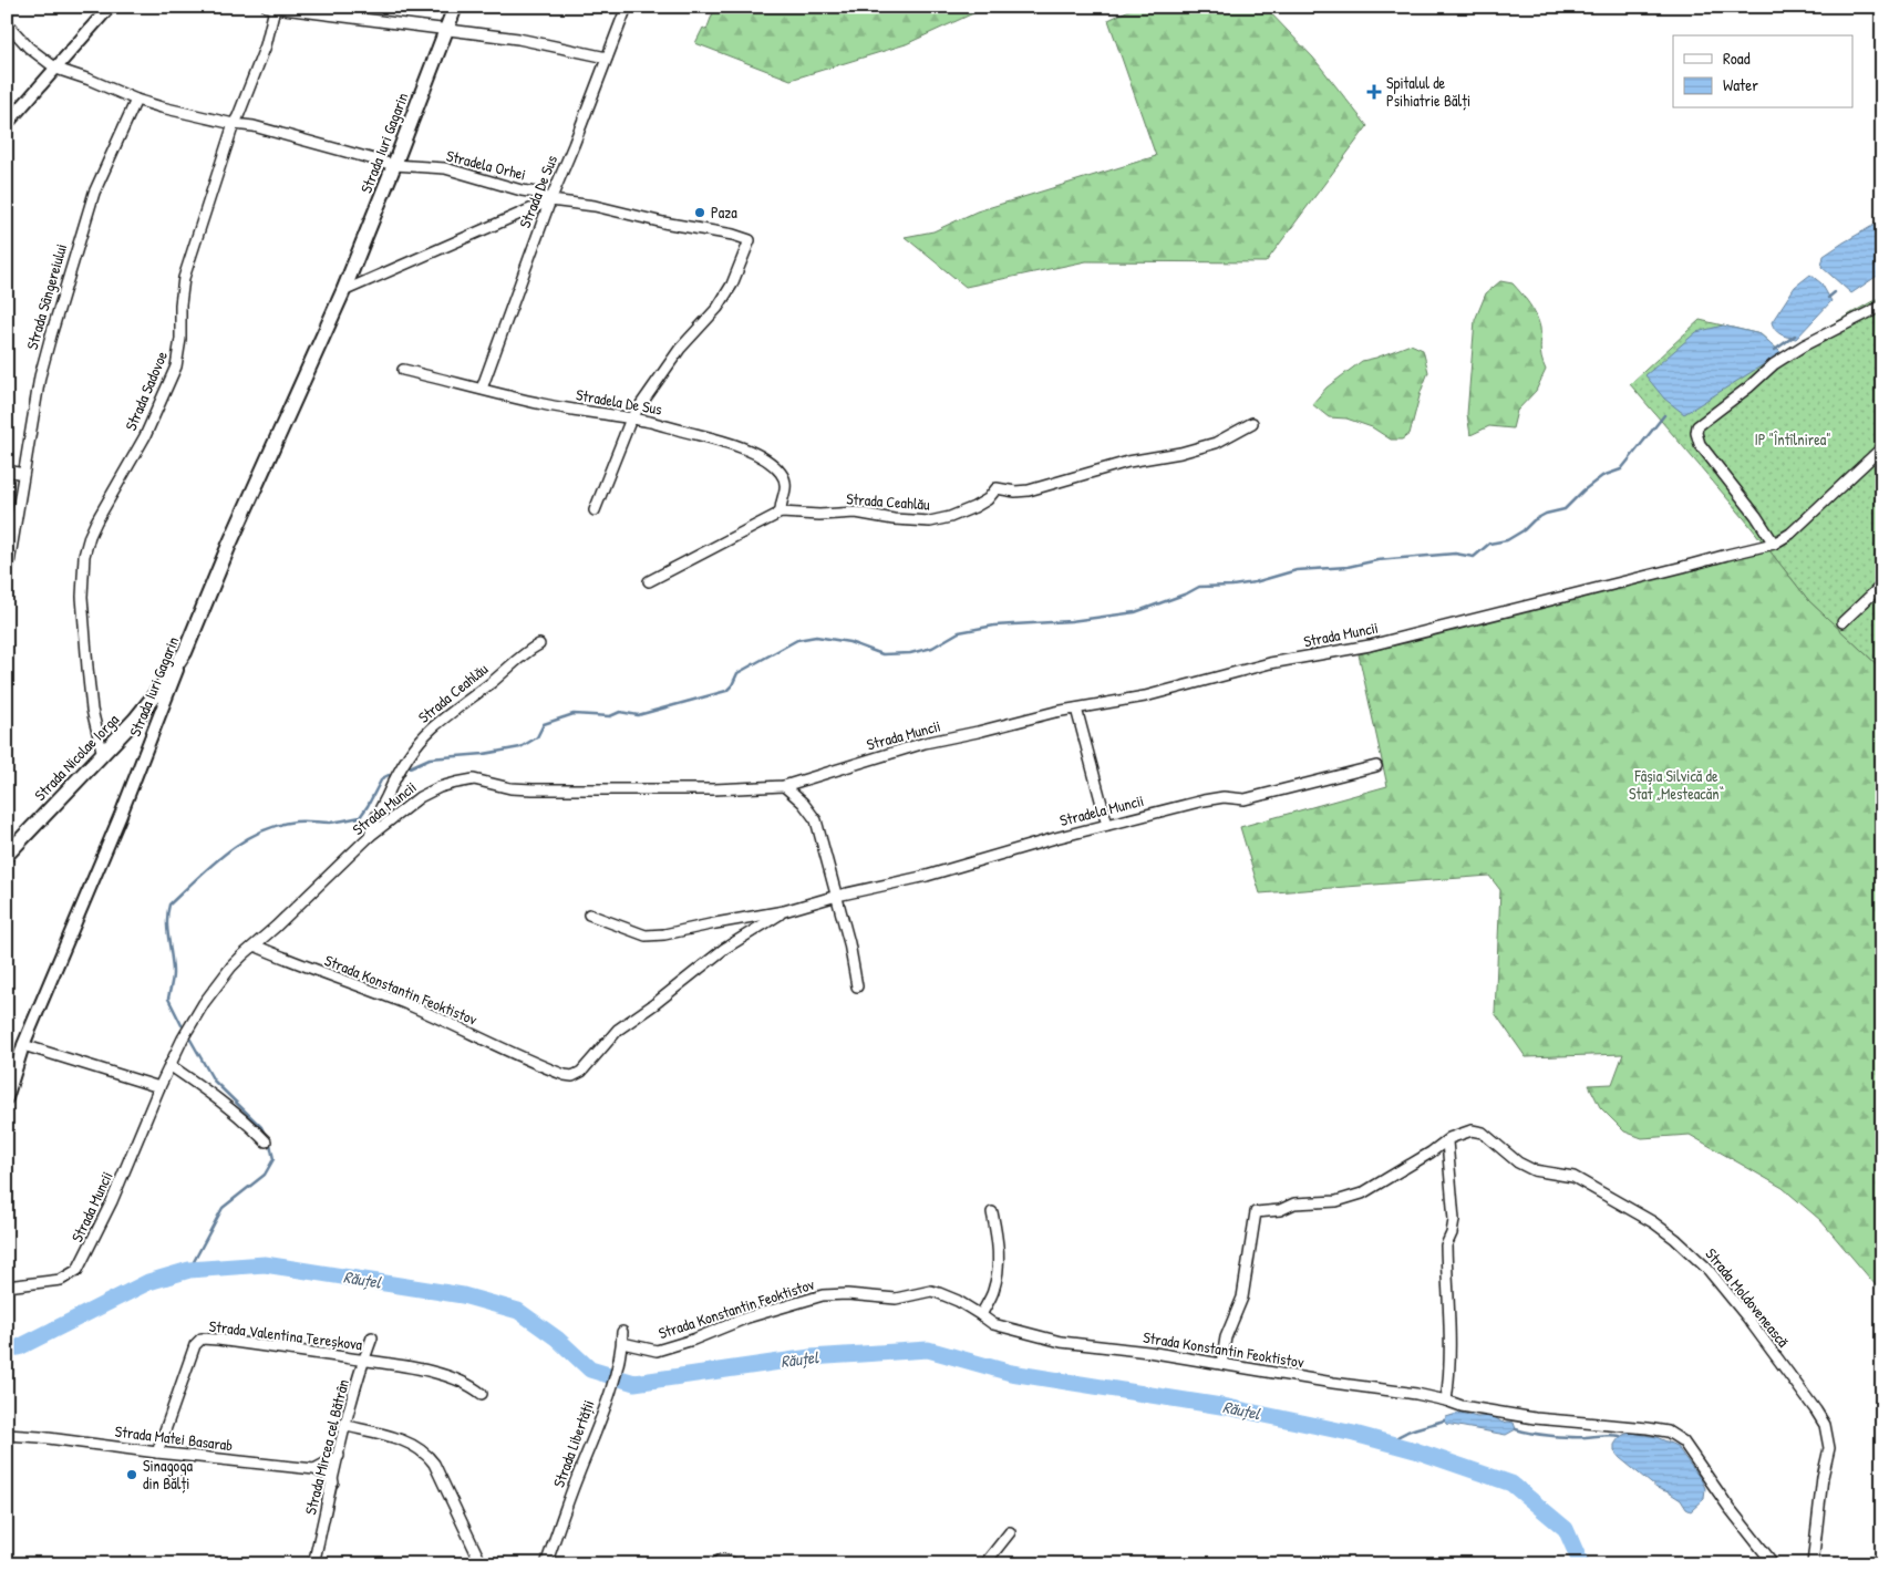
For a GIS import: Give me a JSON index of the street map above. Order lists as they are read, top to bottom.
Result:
{
  "streets": {
    "main road": ["Strada Iuri Gagarin", "Strada Nicolae Iorga"],
    "street": [
      "Stradela Orhei",
      "Strada De Sus",
      "Strada Sângereiului",
      "Strada Sadovoe",
      "Stradela De Sus",
      "Strada Ceahlău",
      "Strada Muncii",
      "Stradela Muncii",
      "Strada Konstantin Feoktistov",
      "Strada Moldovenească",
      "Strada Valentina Tereșkova",
      "Strada Matei Basarab",
      "Strada Libertății",
      "Strada Mircea cel Bătrân"
    ]
  },
  "crossings": [
    ["Strada Iuri Gagarin", "Stradela Orhei"],
    ["Strada Iuri Gagarin", "Strada Nicolae Iorga"],
    ["Stradela Orhei", "Strada De Sus"],
    ["Stradela Orhei", "Strada Sângereiului"],
    ["Stradela Orhei", "Strada Sadovoe"],
    ["Stradela Orhei", "Stradela De Sus"],
    ["Strada De Sus", "Stradela De Sus"],
    ["Strada Sadovoe", "Strada Nicolae Iorga"],
    ["Stradela De Sus", "Strada Ceahlău"],
    ["Strada Ceahlău", "Strada Muncii"],
    ["Strada Muncii", "Strada Konstantin Feoktistov"],
    ["Stradela Muncii", "Strada Konstantin Feoktistov"],
    ["Strada Konstantin Feoktistov", "Strada Moldovenească"],
    ["Strada Konstantin Feoktistov", "Strada Libertății"],
    ["Strada Valentina Tereșkova", "Strada Matei Basarab"],
    ["Strada Valentina Tereșkova", "Strada Mircea cel Bătrân"]
  ],
  "water": ["Răuțel"],
  "parks": ["IP \"Întîlnirea\"", "Fâșia Silvică de Stat „Mesteacăn“"],
  "places": {
    "health": ["Spitalul de Psihiatrie Bălți"],
    "other": ["Paza", "Sinagoga din Bălți"]
  },
  "legend": ["Road", "Water"]
}
